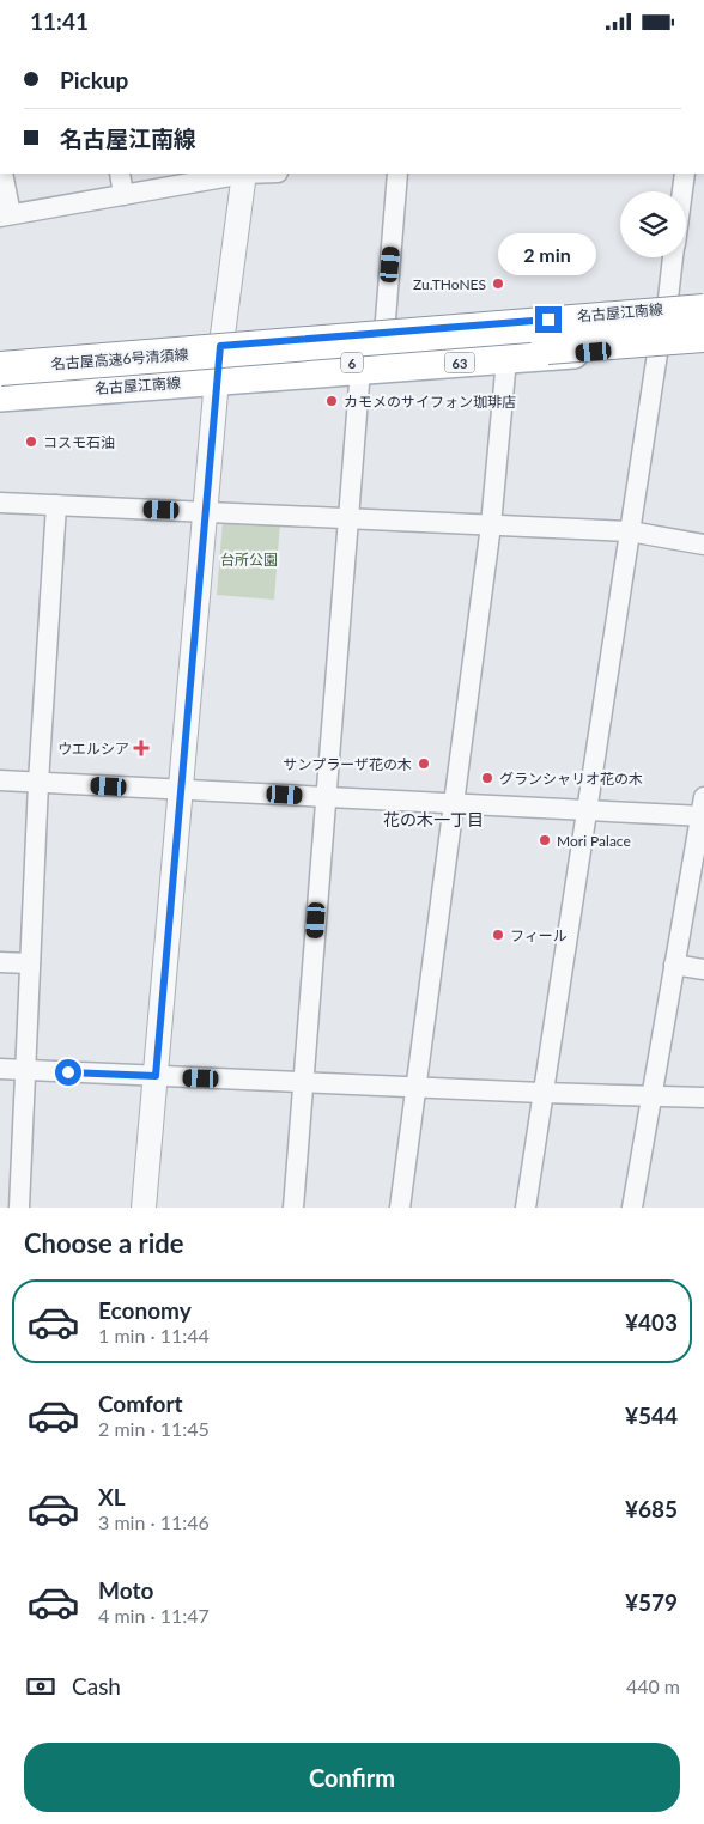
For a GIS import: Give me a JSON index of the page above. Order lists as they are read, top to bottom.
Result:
{
  "streets": {
    "highway": ["名古屋高速6号清須線", "6"],
    "main road": ["名古屋江南線", "63"]
  },
  "districts": ["花の木一丁目"],
  "parks": ["台所公園"],
  "places": {
    "other": [
      "Zu.THoNES",
      "カモメのサイフォン珈琲店",
      "コスモ石油",
      "サンプラーザ花の木",
      "グランシャリオ花の木",
      "Mori Palace",
      "フィール"
    ],
    "health": ["ウエルシア"]
  },
  "page": {
    "status": "11:41",
    "banner": ["Pickup", "名古屋江南線"],
    "bubble": "2 min",
    "heading": "Choose a ride",
    "list": [
      {
        "name": "Economy",
        "note": "1 min · 11:44",
        "value": "¥403"
      },
      {
        "name": "Comfort",
        "note": "2 min · 11:45",
        "value": "¥544"
      },
      {
        "name": "XL",
        "note": "3 min · 11:46",
        "value": "¥685"
      },
      {
        "name": "Moto",
        "note": "4 min · 11:47",
        "value": "¥579"
      }
    ],
    "pay": ["Cash", "440 m"],
    "buttons": "Confirm"
  }
}
